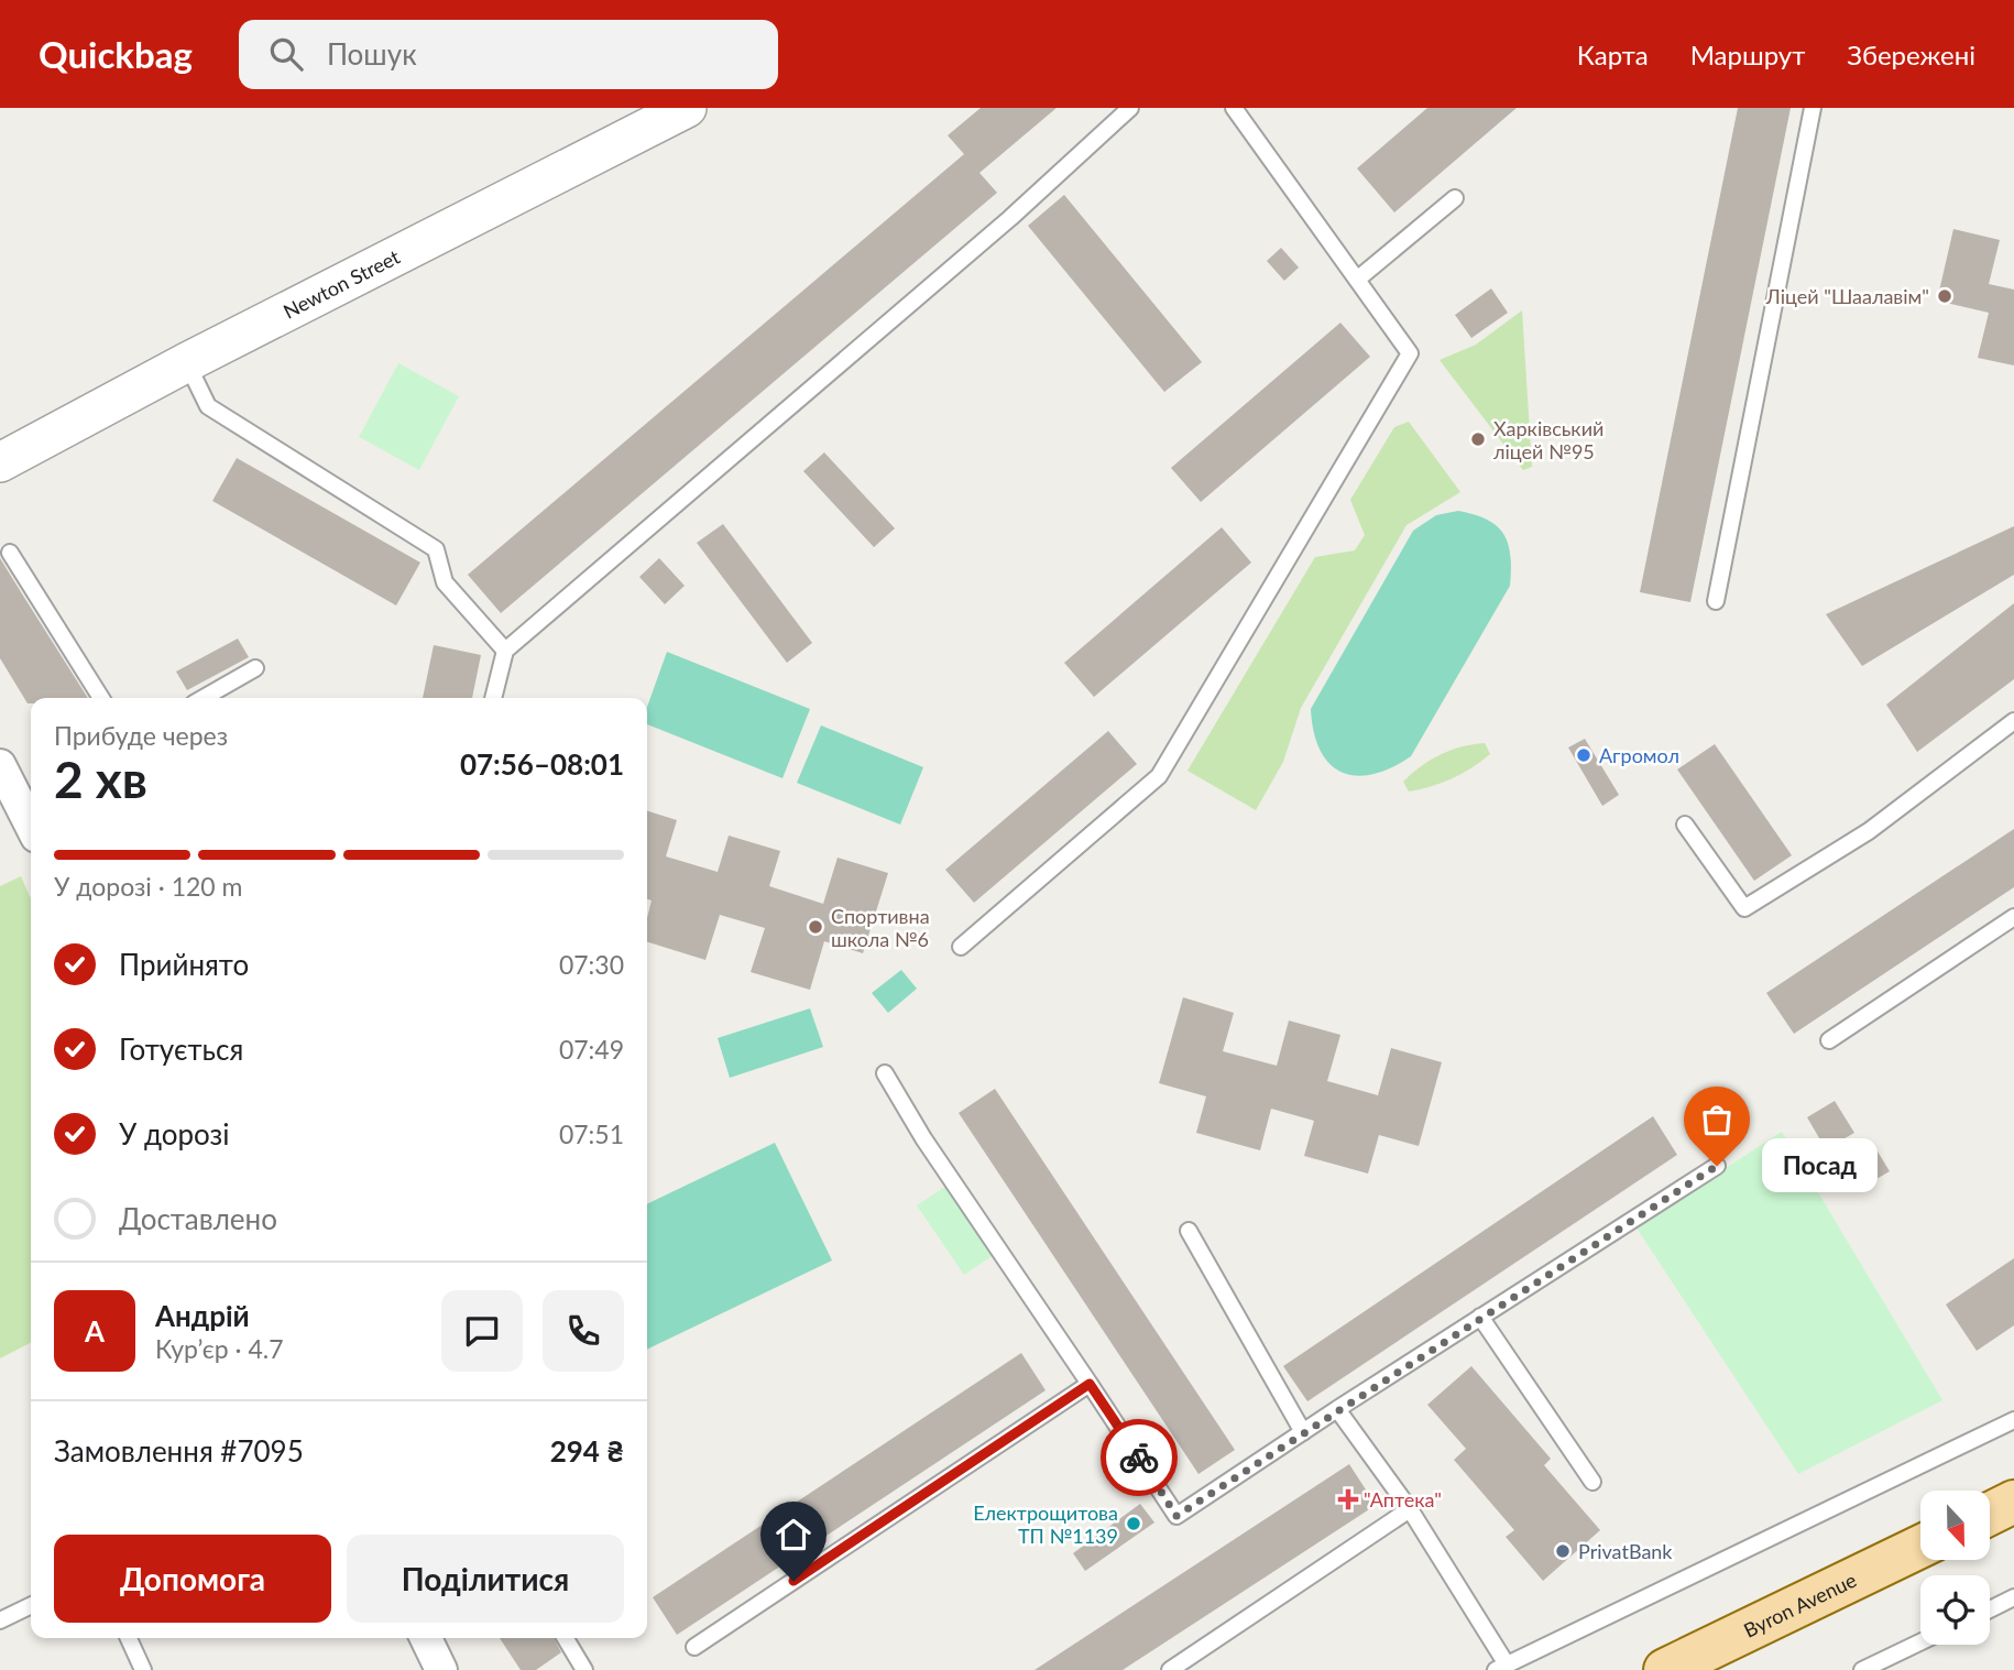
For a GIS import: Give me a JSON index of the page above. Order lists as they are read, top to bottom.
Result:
{
  "streets": {
    "main road": ["Byron Avenue"],
    "street": ["Newton Street"]
  },
  "places": {
    "other": [
      "Ліцей \"Шаалавім\"",
      "Харківський ліцей №95",
      "Агромол",
      "Спортивна школа №6",
      "Посад",
      "Електрощитова ТП №1139",
      "PrivatBank"
    ],
    "health": ["\"Аптека\""]
  },
  "north": "bottom",
  "page": {
    "header": "Quickbag",
    "search": "Пошук",
    "nav": ["Карта", "Маршрут", "Збережені"],
    "heading": ["2 хв", "Прибуде через", "07:56–08:01"],
    "panel": [
      "Андрій",
      "Кур’єр · 4.7",
      "Замовлення #7095",
      "294 ₴"
    ],
    "bar": "У дорозі · 120 m",
    "list": [
      ["Прийнято", "07:30"],
      ["Готується", "07:49"],
      ["У дорозі", "07:51"],
      "Доставлено"
    ],
    "bubble": "Посад",
    "round": "А",
    "buttons": ["Допомога", "Поділитися"]
  }
}
